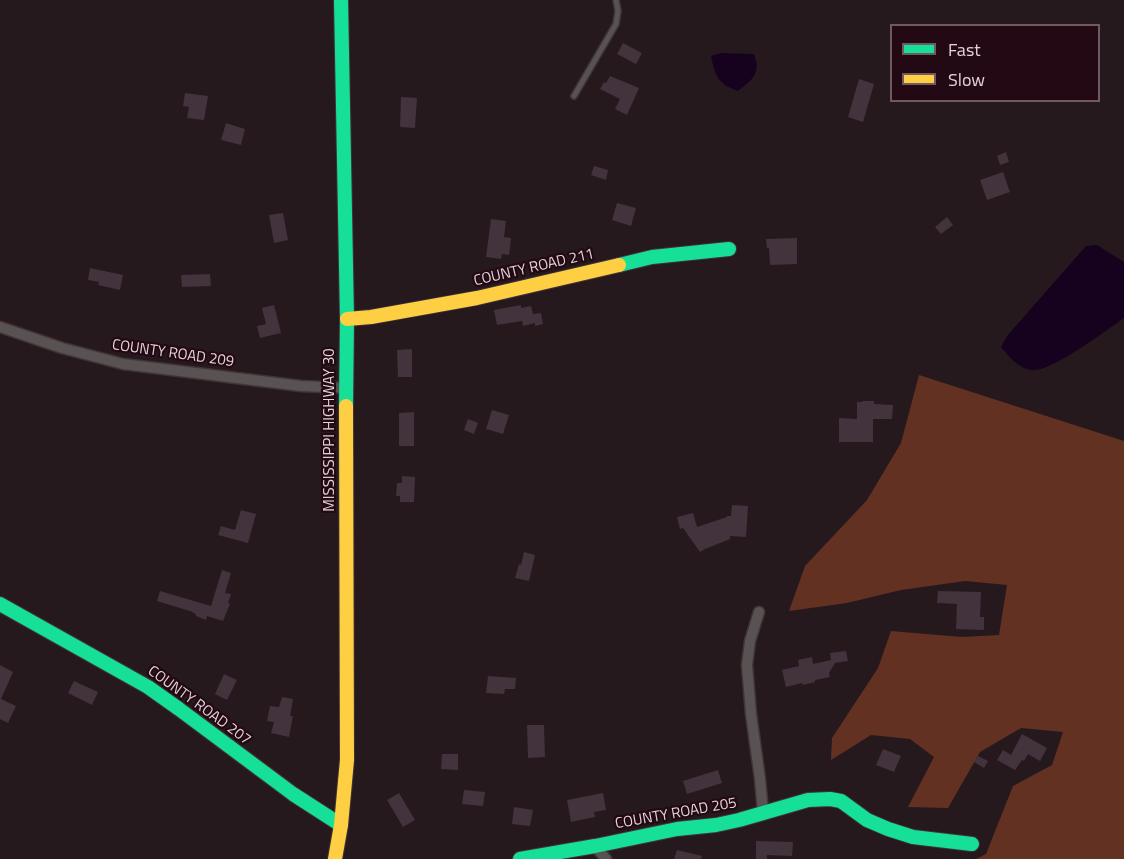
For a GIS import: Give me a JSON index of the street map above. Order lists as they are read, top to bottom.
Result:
{
  "streets": {
    "street": [
      "COUNTY ROAD 211",
      "COUNTY ROAD 209",
      "MISSISSIPPI HIGHWAY 30",
      "COUNTY ROAD 207",
      "COUNTY ROAD 205"
    ]
  },
  "crossings": [
    ["COUNTY ROAD 211", "MISSISSIPPI HIGHWAY 30"],
    ["COUNTY ROAD 209", "MISSISSIPPI HIGHWAY 30"],
    ["MISSISSIPPI HIGHWAY 30", "COUNTY ROAD 207"]
  ],
  "legend": ["Fast", "Slow"]
}
